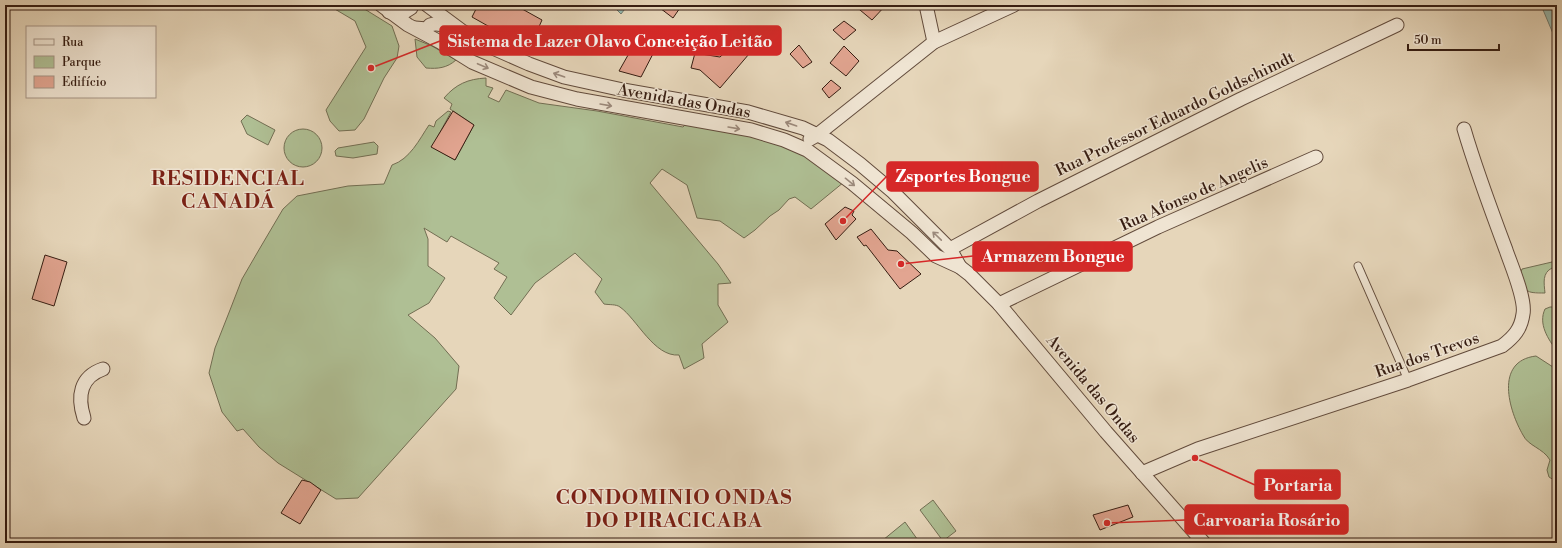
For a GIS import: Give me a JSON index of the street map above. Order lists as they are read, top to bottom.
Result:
{
  "streets": {
    "street": [
      "Avenida das Ondas",
      "Rua Professor Eduardo Goldschimdt",
      "Rua Afonso de Angelis",
      "Rua dos Trevos"
    ]
  },
  "crossings": [
    ["Avenida das Ondas", "Rua Professor Eduardo Goldschimdt"],
    ["Avenida das Ondas", "Rua Afonso de Angelis"],
    ["Avenida das Ondas", "Rua dos Trevos"]
  ],
  "districts": ["RESIDENCIAL CANADÁ", "CONDOMINIO ONDAS DO PIRACICABA"],
  "places": [
    "Sistema de Lazer Olavo Conceição Leitão",
    "Zsportes Bongue",
    "Armazem Bongue",
    "Portaria",
    "Carvoaria Rosário"
  ],
  "legend": ["Rua", "Parque", "Edifício"],
  "scale_bar": "50 m"
}
